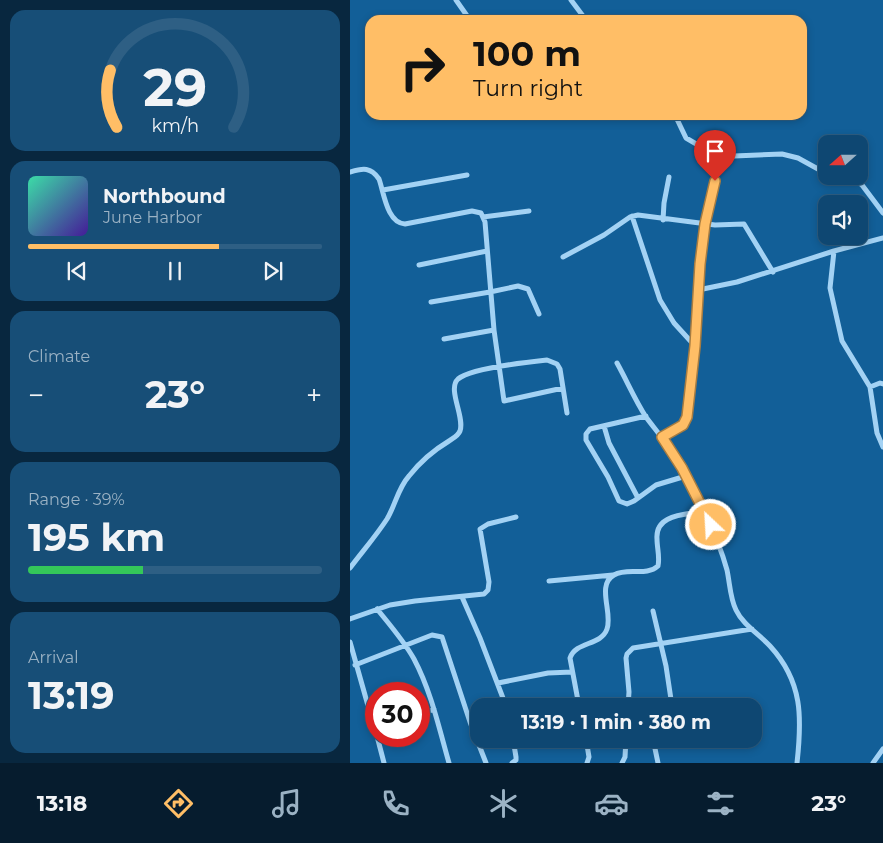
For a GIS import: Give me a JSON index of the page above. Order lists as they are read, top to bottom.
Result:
{
  "north": "left",
  "page": {
    "turn": ["100 m", "Turn right"],
    "song": ["Northbound", "June Harbor"],
    "tile": [
      "Climate",
      ["Range · 39%", "195 km"],
      ["Arrival", "13:19"]
    ],
    "heat": ["−", "23°", "+"],
    "limit": "30",
    "trip": "13:19 · 1 min · 380 m",
    "tabs": ["13:18", "23°"],
    "gauge": ["29", "km/h"]
  }
}
